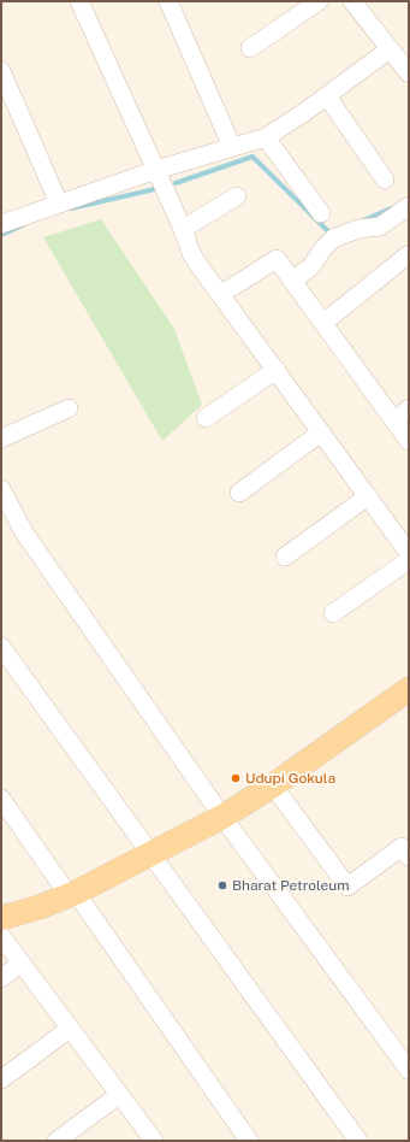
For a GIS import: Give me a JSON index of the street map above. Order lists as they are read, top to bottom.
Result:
{
  "places": ["Udupi Gokula", "Bharat Petroleum"]
}
